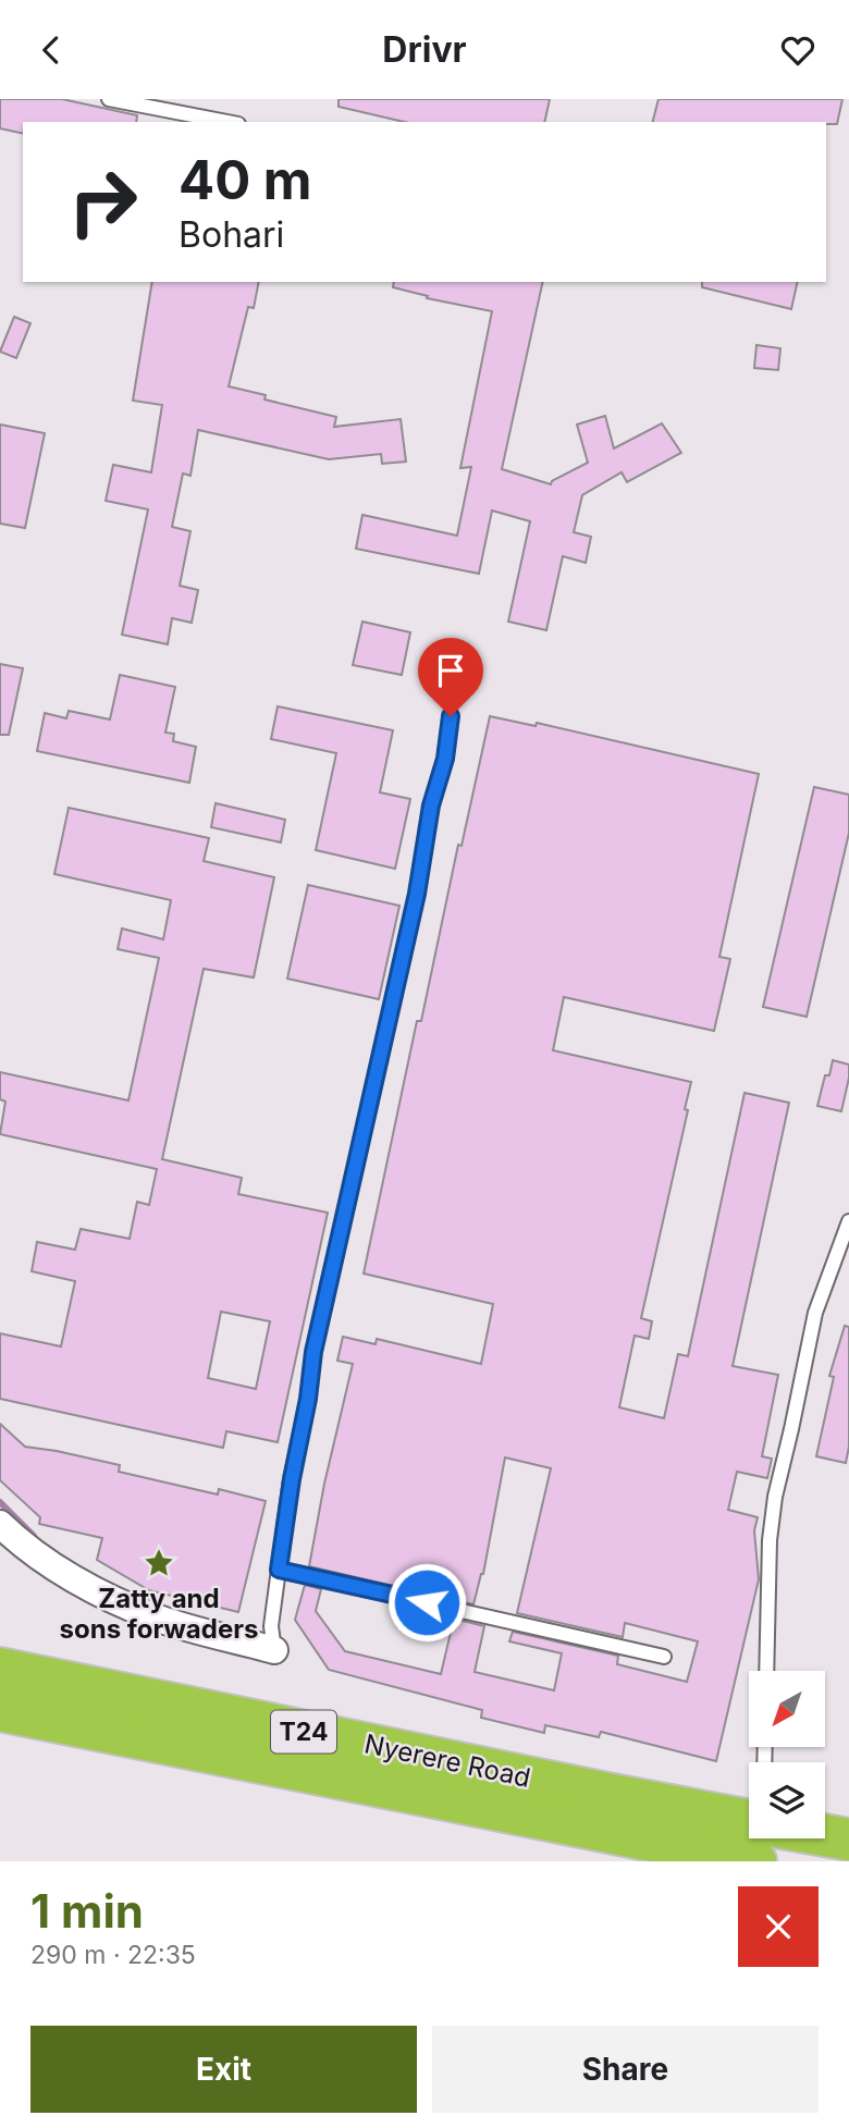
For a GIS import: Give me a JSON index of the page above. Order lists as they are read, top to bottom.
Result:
{
  "streets": {
    "highway": ["T24", "Nyerere Road"]
  },
  "places": {
    "place": ["Zatty and sons forwaders"]
  },
  "north": "bottom left",
  "page": {
    "header": "Drivr",
    "turn": ["40 m", "Bohari"],
    "heading": ["1 min", "290 m · 22:35"],
    "buttons": ["Exit", "Share"]
  }
}
